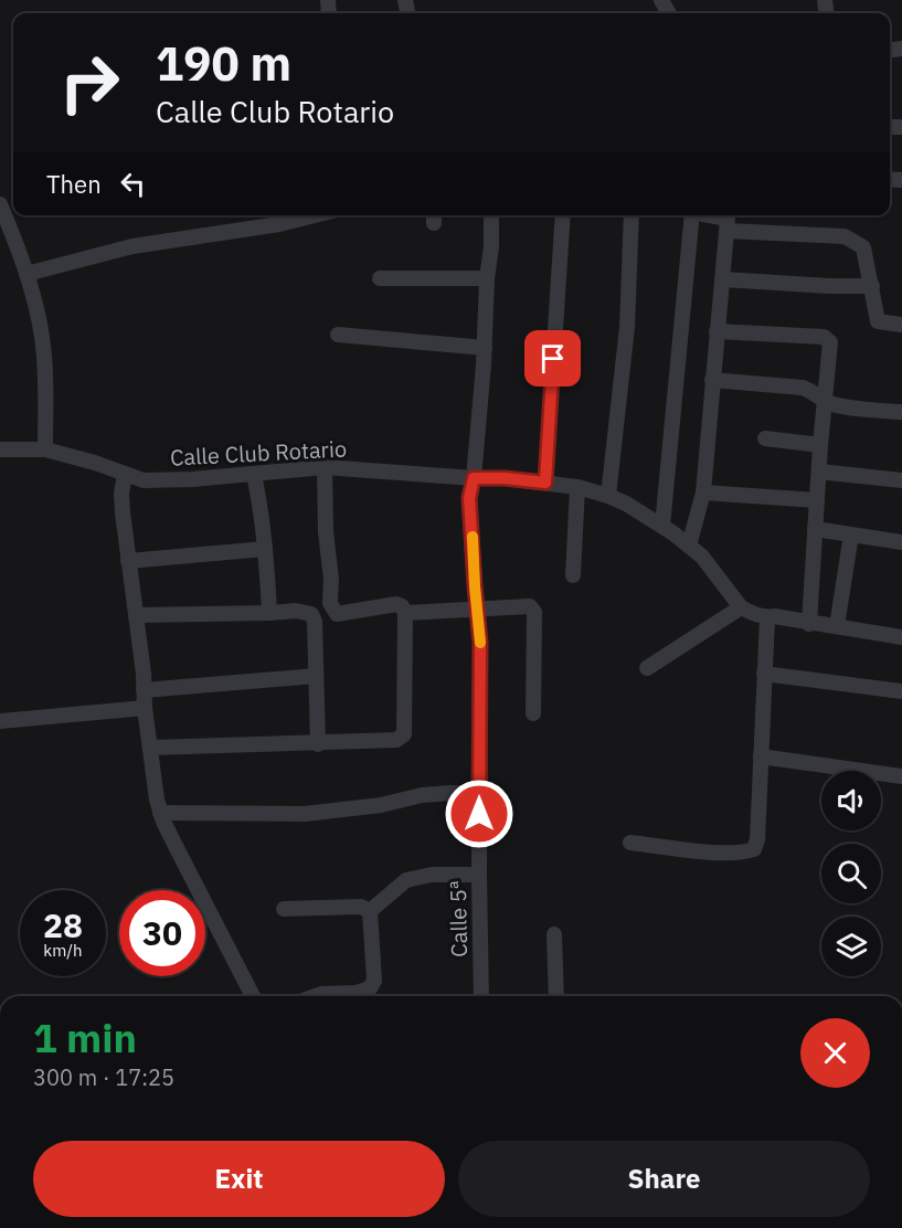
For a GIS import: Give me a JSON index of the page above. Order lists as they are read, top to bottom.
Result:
{
  "streets": {
    "street": ["Calle Club Rotario", "Calle 5ª"]
  },
  "crossings": [
    ["Calle Club Rotario", "Calle 5ª"]
  ],
  "page": {
    "turn": ["190 m", "Calle Club Rotario"],
    "then": "Then",
    "speed": "28 km/h",
    "limit": "30",
    "heading": ["1 min", "300 m · 17:25"],
    "buttons": ["Exit", "Share"]
  }
}
